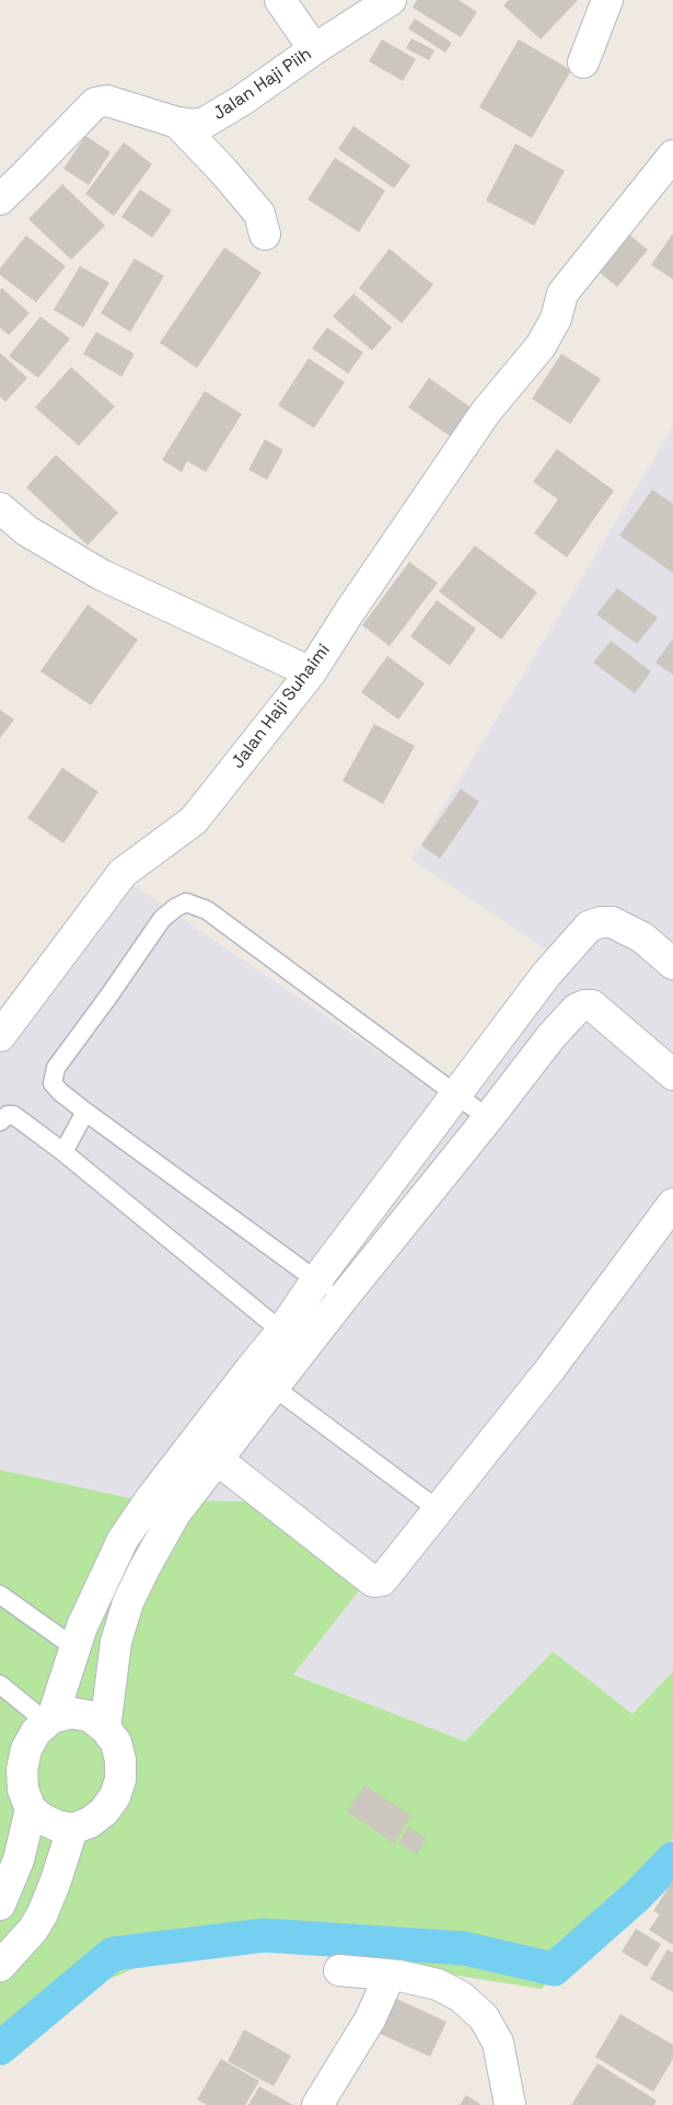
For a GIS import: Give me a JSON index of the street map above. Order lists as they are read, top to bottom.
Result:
{
  "streets": {
    "street": ["Jalan Haji Piih", "Jalan Haji Suhaimi"]
  }
}
